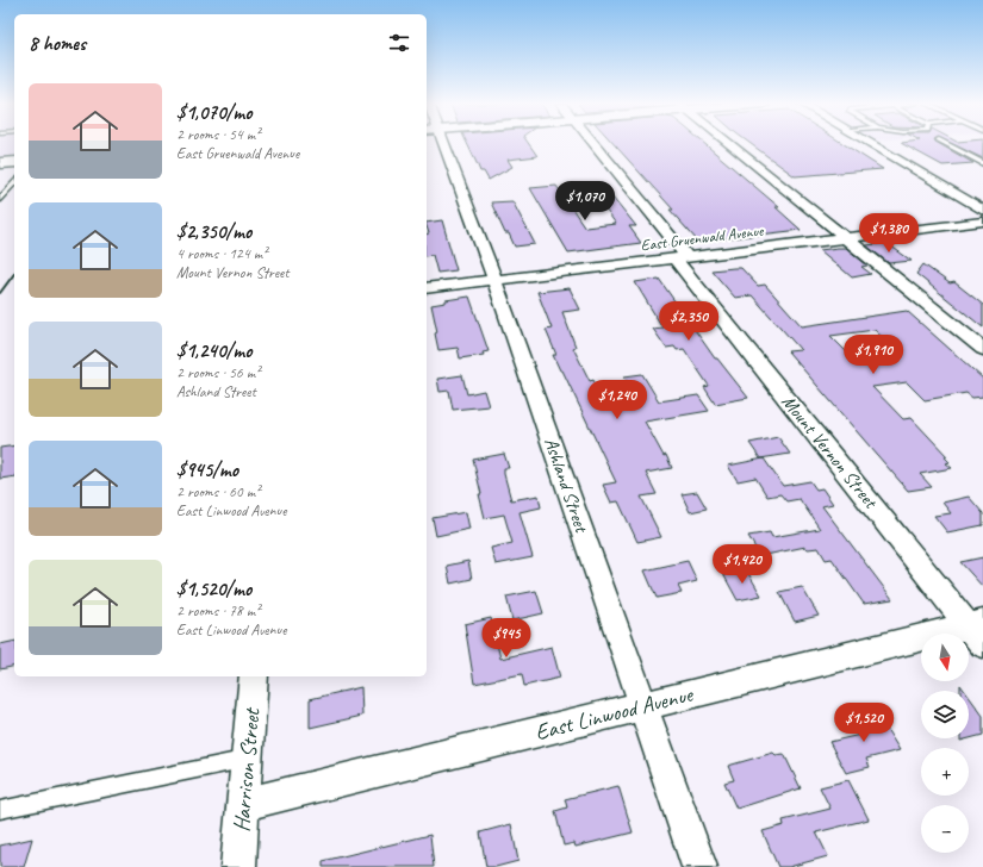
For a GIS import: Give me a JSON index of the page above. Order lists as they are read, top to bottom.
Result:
{
  "streets": {
    "street": [
      "East Gruenwald Avenue",
      "Mount Vernon Street",
      "Ashland Street",
      "East Linwood Avenue",
      "Harrison Street"
    ]
  },
  "crossings": [
    ["East Gruenwald Avenue", "Mount Vernon Street"],
    ["East Gruenwald Avenue", "Ashland Street"],
    ["Mount Vernon Street", "East Linwood Avenue"],
    ["Ashland Street", "East Linwood Avenue"],
    ["East Linwood Avenue", "Harrison Street"]
  ],
  "north": "bottom",
  "page": {
    "heading": "8 homes",
    "list": [
      {
        "name": "$1,070/mo",
        "note": "2 rooms · 54 m² · East Gruenwald Avenue"
      },
      {
        "name": "$2,350/mo",
        "note": "4 rooms · 124 m² · Mount Vernon Street"
      },
      {
        "name": "$1,240/mo",
        "note": "2 rooms · 56 m² · Ashland Street"
      },
      {
        "name": "$945/mo",
        "note": "2 rooms · 60 m² · East Linwood Avenue"
      },
      {
        "name": "$1,520/mo",
        "note": "2 rooms · 78 m² · East Linwood Avenue"
      }
    ],
    "price": [
      "$1,070",
      "$1,380",
      "$2,350",
      "$1,910",
      "$1,240",
      "$1,420",
      "$945",
      "$1,520"
    ],
    "map_buttons": ["+", "−"]
  }
}
